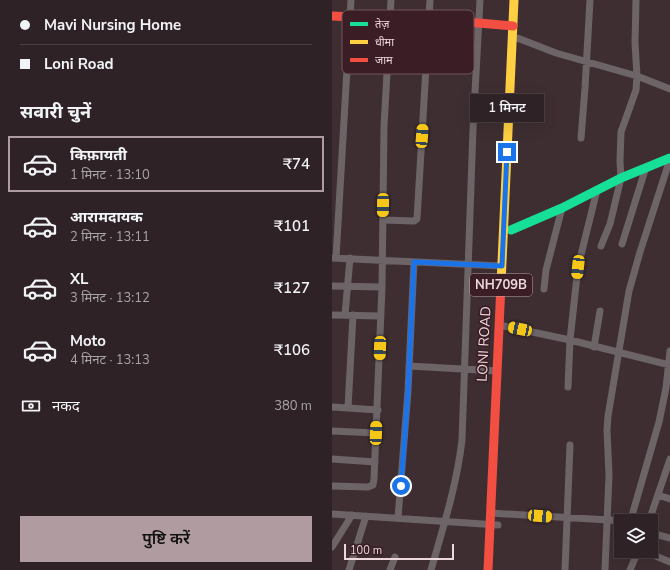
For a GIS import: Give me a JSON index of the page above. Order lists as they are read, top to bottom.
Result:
{
  "streets": {
    "main road": ["NH709B", "LONI ROAD"]
  },
  "legend": ["तेज़", "धीमा", "जाम"],
  "scale_bar": "100 m",
  "page": {
    "banner": ["Mavi Nursing Home", "Loni Road"],
    "heading": "सवारी चुनें",
    "bubble": "1 मिनट",
    "list": [
      {
        "name": "किफ़ायती",
        "note": "1 मिनट · 13:10",
        "value": "₹74"
      },
      {
        "name": "आरामदायक",
        "note": "2 मिनट · 13:11",
        "value": "₹101"
      },
      {
        "name": "XL",
        "note": "3 मिनट · 13:12",
        "value": "₹127"
      },
      {
        "name": "Moto",
        "note": "4 मिनट · 13:13",
        "value": "₹106"
      }
    ],
    "pay": ["नकद", "380 m"],
    "buttons": "पुष्टि करें",
    "scale": "100 m"
  }
}
